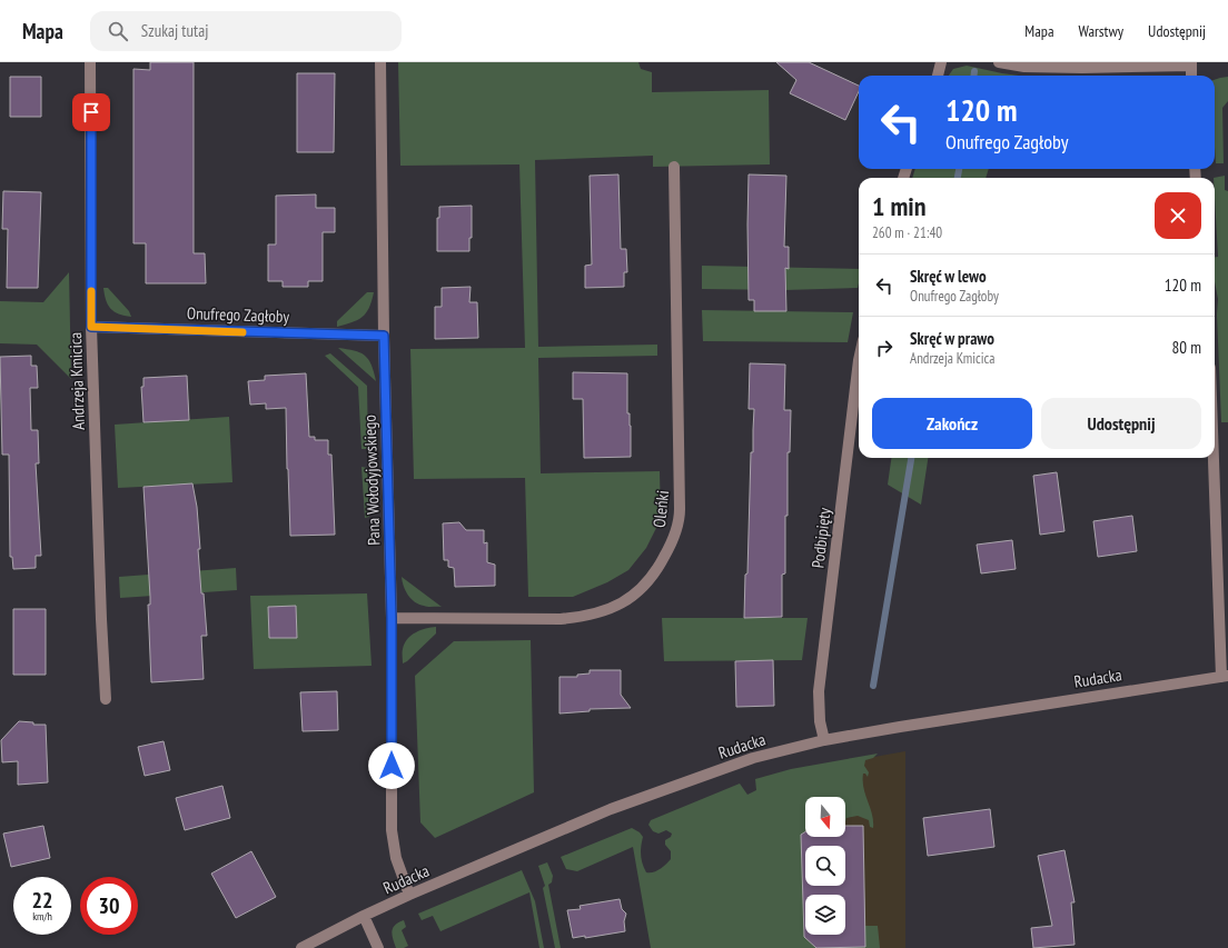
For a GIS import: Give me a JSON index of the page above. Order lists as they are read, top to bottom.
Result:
{
  "streets": {
    "street": [
      "Onufrego Zagłoby",
      "Andrzeja Kmicica",
      "Pana Wołodyjowskiego",
      "Oleńki",
      "Podbipięty",
      "Rudacka"
    ]
  },
  "crossings": [
    ["Onufrego Zagłoby", "Andrzeja Kmicica"],
    ["Onufrego Zagłoby", "Pana Wołodyjowskiego"],
    ["Pana Wołodyjowskiego", "Oleńki"],
    ["Pana Wołodyjowskiego", "Rudacka"],
    ["Podbipięty", "Rudacka"]
  ],
  "north": "bottom",
  "page": {
    "header": "Mapa",
    "search": "Szukaj tutaj",
    "nav": ["Mapa", "Warstwy", "Udostępnij"],
    "turn": ["120 m", "Onufrego Zagłoby"],
    "heading": ["1 min", "260 m · 21:40"],
    "list": [
      {
        "name": "Skręć w lewo",
        "note": "Onufrego Zagłoby",
        "value": "120 m"
      },
      {
        "name": "Skręć w prawo",
        "note": "Andrzeja Kmicica",
        "value": "80 m"
      }
    ],
    "buttons": ["Zakończ", "Udostępnij"],
    "speed": "22 km/h",
    "limit": "30"
  }
}
